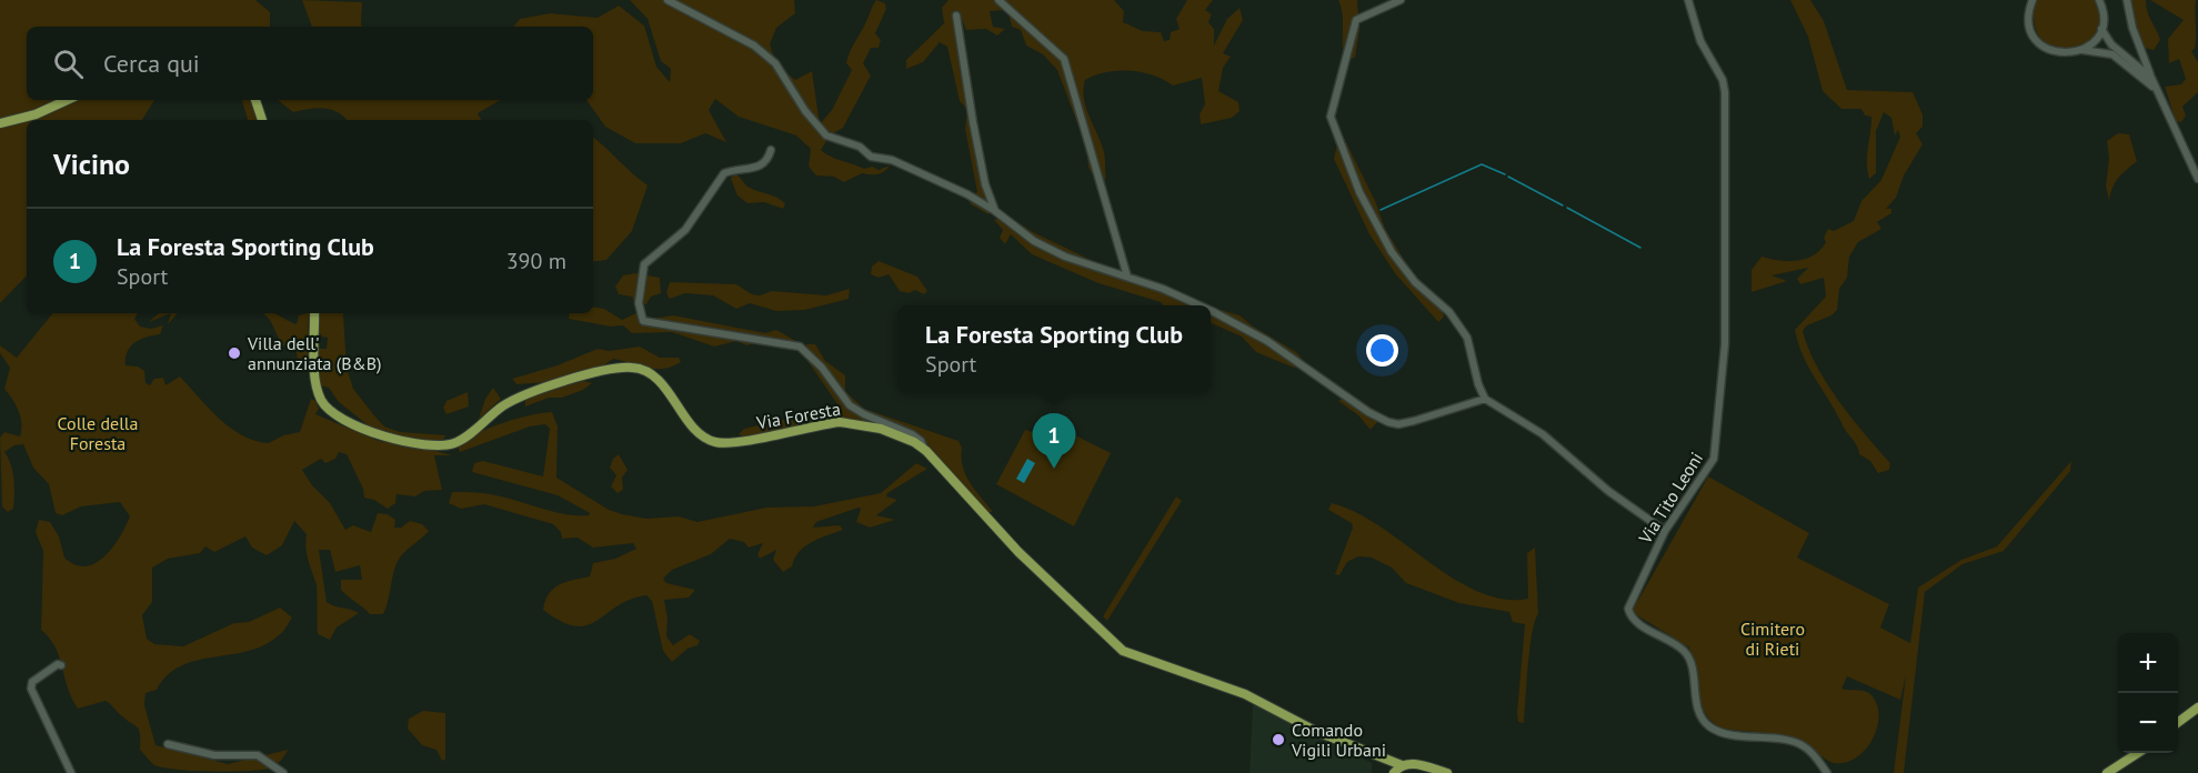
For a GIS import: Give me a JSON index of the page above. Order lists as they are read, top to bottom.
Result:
{
  "streets": {
    "main road": ["Via Foresta"],
    "street": ["Via Tito Leoni"]
  },
  "parks": ["Colle della Foresta", "Cimitero di Rieti"],
  "places": ["Villa dell' annunziata (B&B)", "Comando Vigili Urbani"],
  "page": {
    "search": "Cerca qui",
    "heading": "Vicino",
    "list": [
      {
        "mark": "1",
        "name": "La Foresta Sporting Club",
        "note": "Sport",
        "value": "390 m"
      }
    ],
    "popup": ["La Foresta Sporting Club", "Sport"],
    "pins": "1",
    "map_buttons": ["+", "−"]
  }
}
